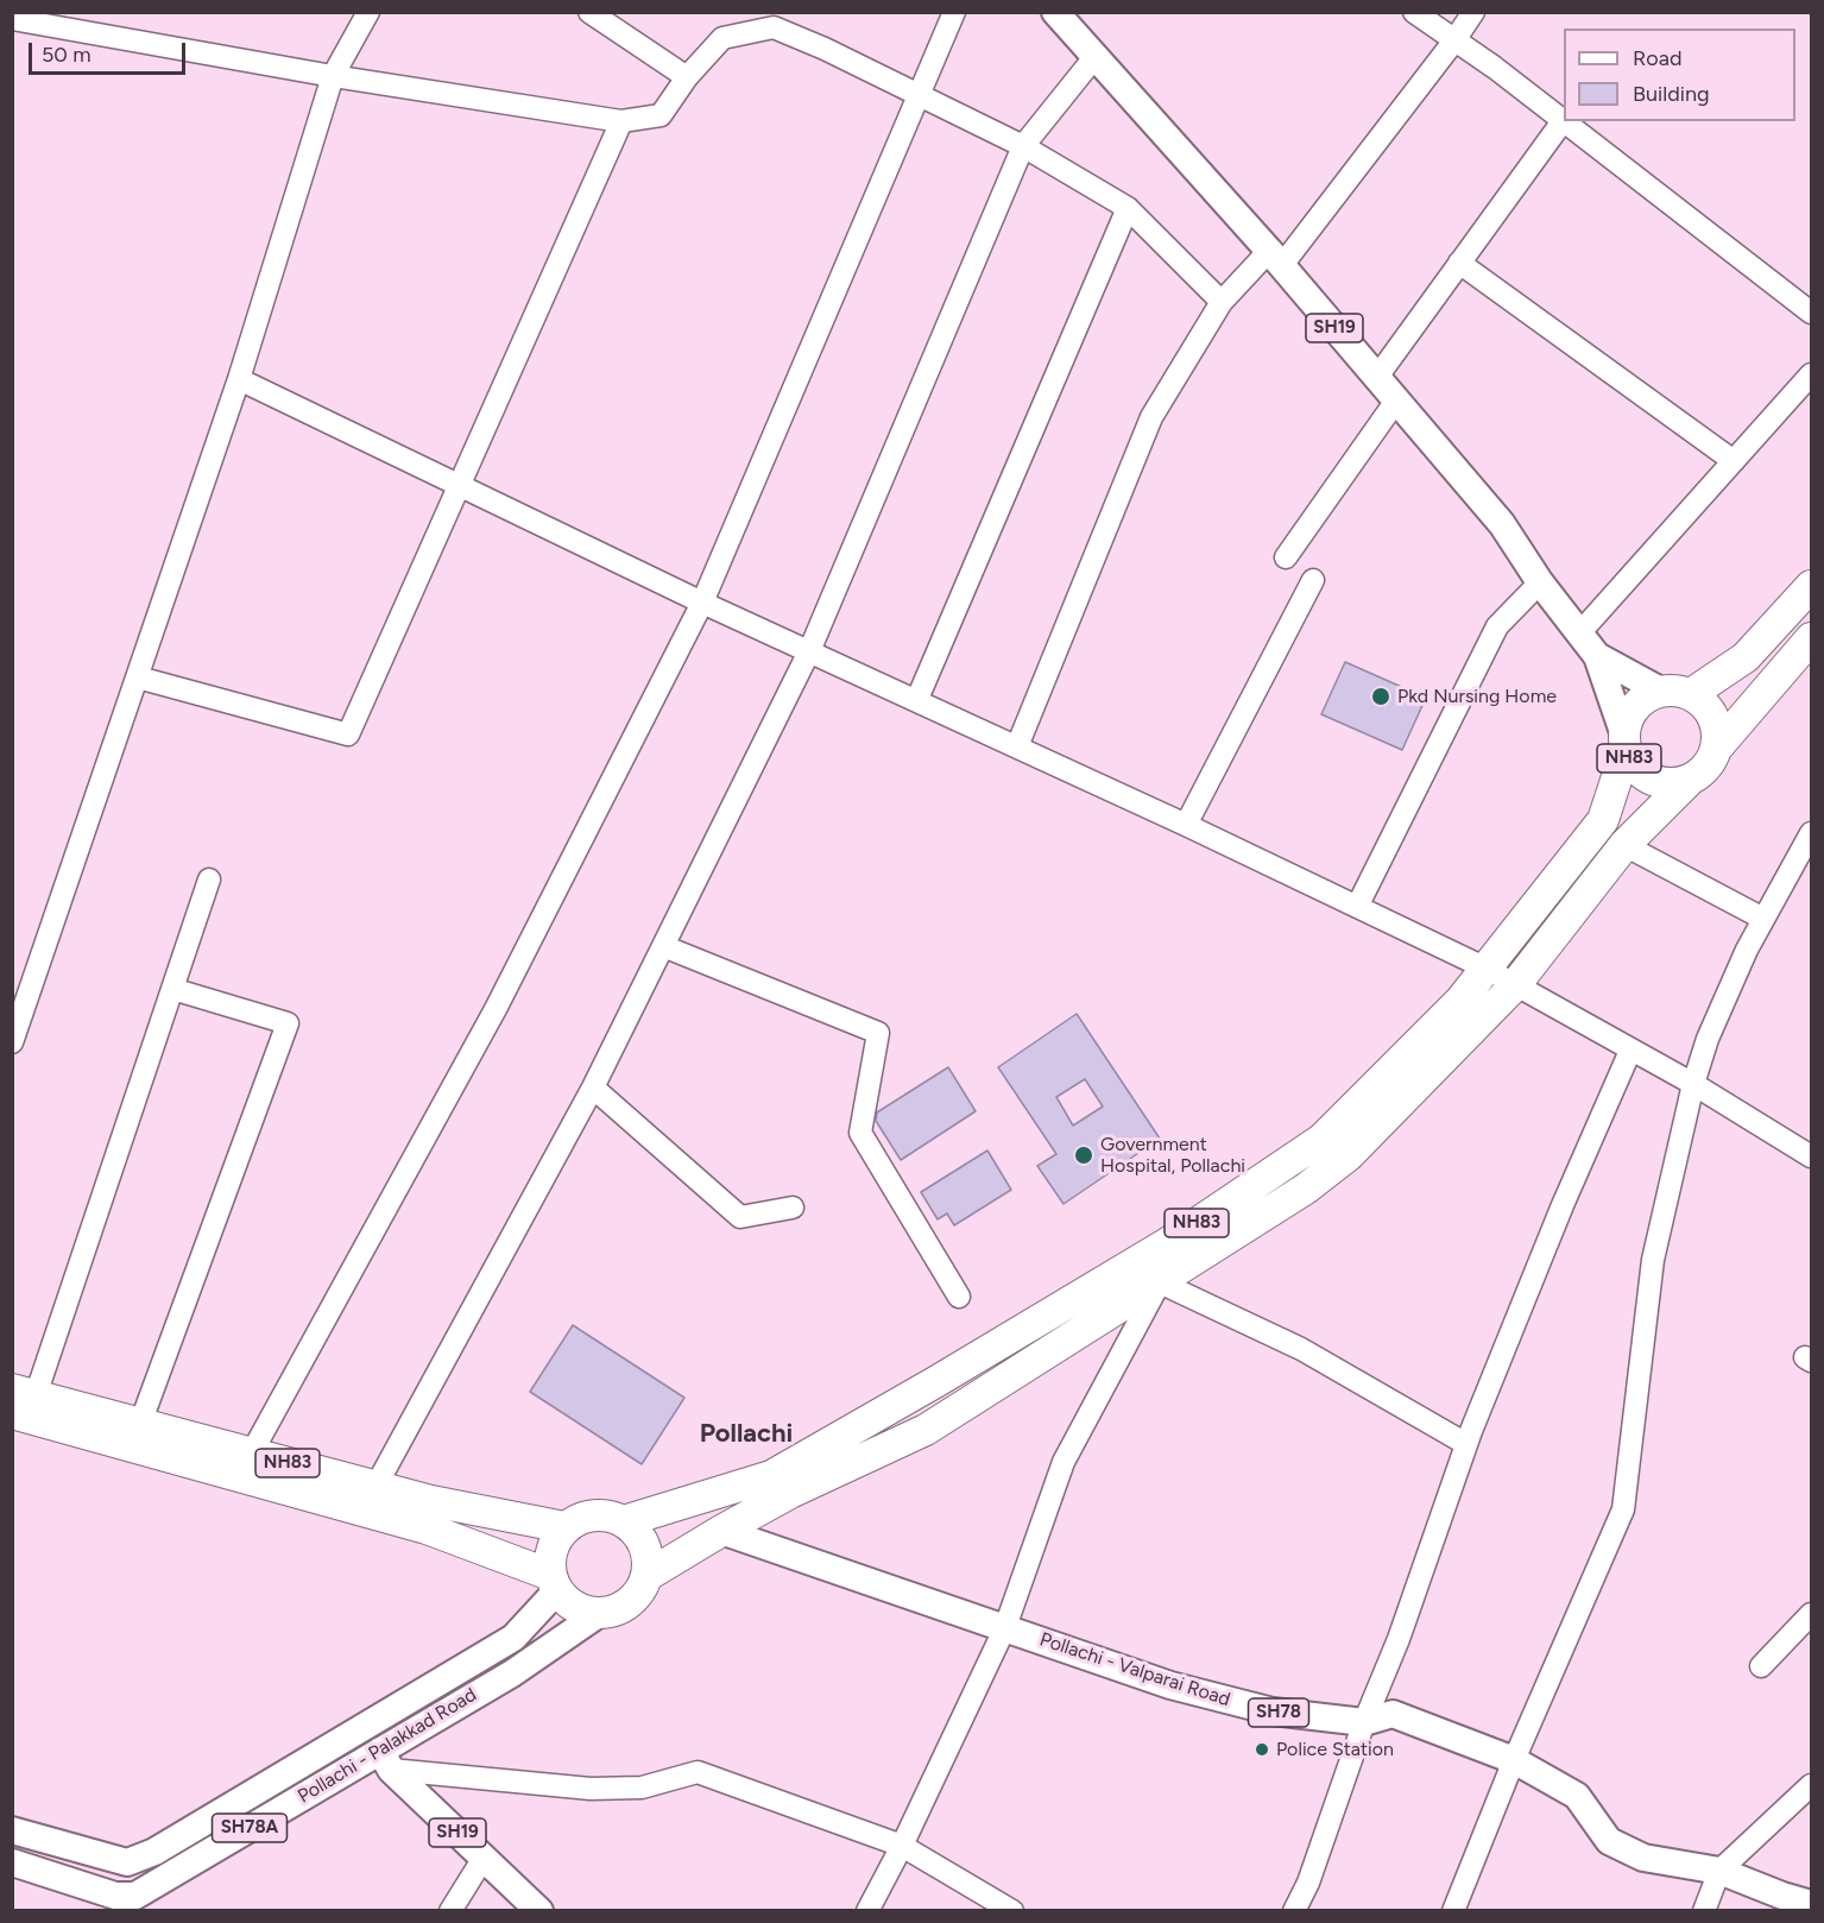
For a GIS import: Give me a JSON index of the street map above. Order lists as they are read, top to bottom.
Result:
{
  "streets": {
    "highway": ["NH83"],
    "main road": [
      "SH19",
      "Pollachi - Valparai Road",
      "SH78",
      "Pollachi - Palakkad Road",
      "SH78A"
    ]
  },
  "crossings": [
    ["SH19", "NH83"],
    ["SH19", "Pollachi - Palakkad Road"],
    ["NH83", "Pollachi - Valparai Road"],
    ["NH83", "Pollachi - Palakkad Road"]
  ],
  "districts": ["Pollachi"],
  "places": ["Pkd Nursing Home", "Government Hospital, Pollachi", "Police Station"],
  "legend": ["Road", "Building"],
  "scale_bar": "50 m"
}
